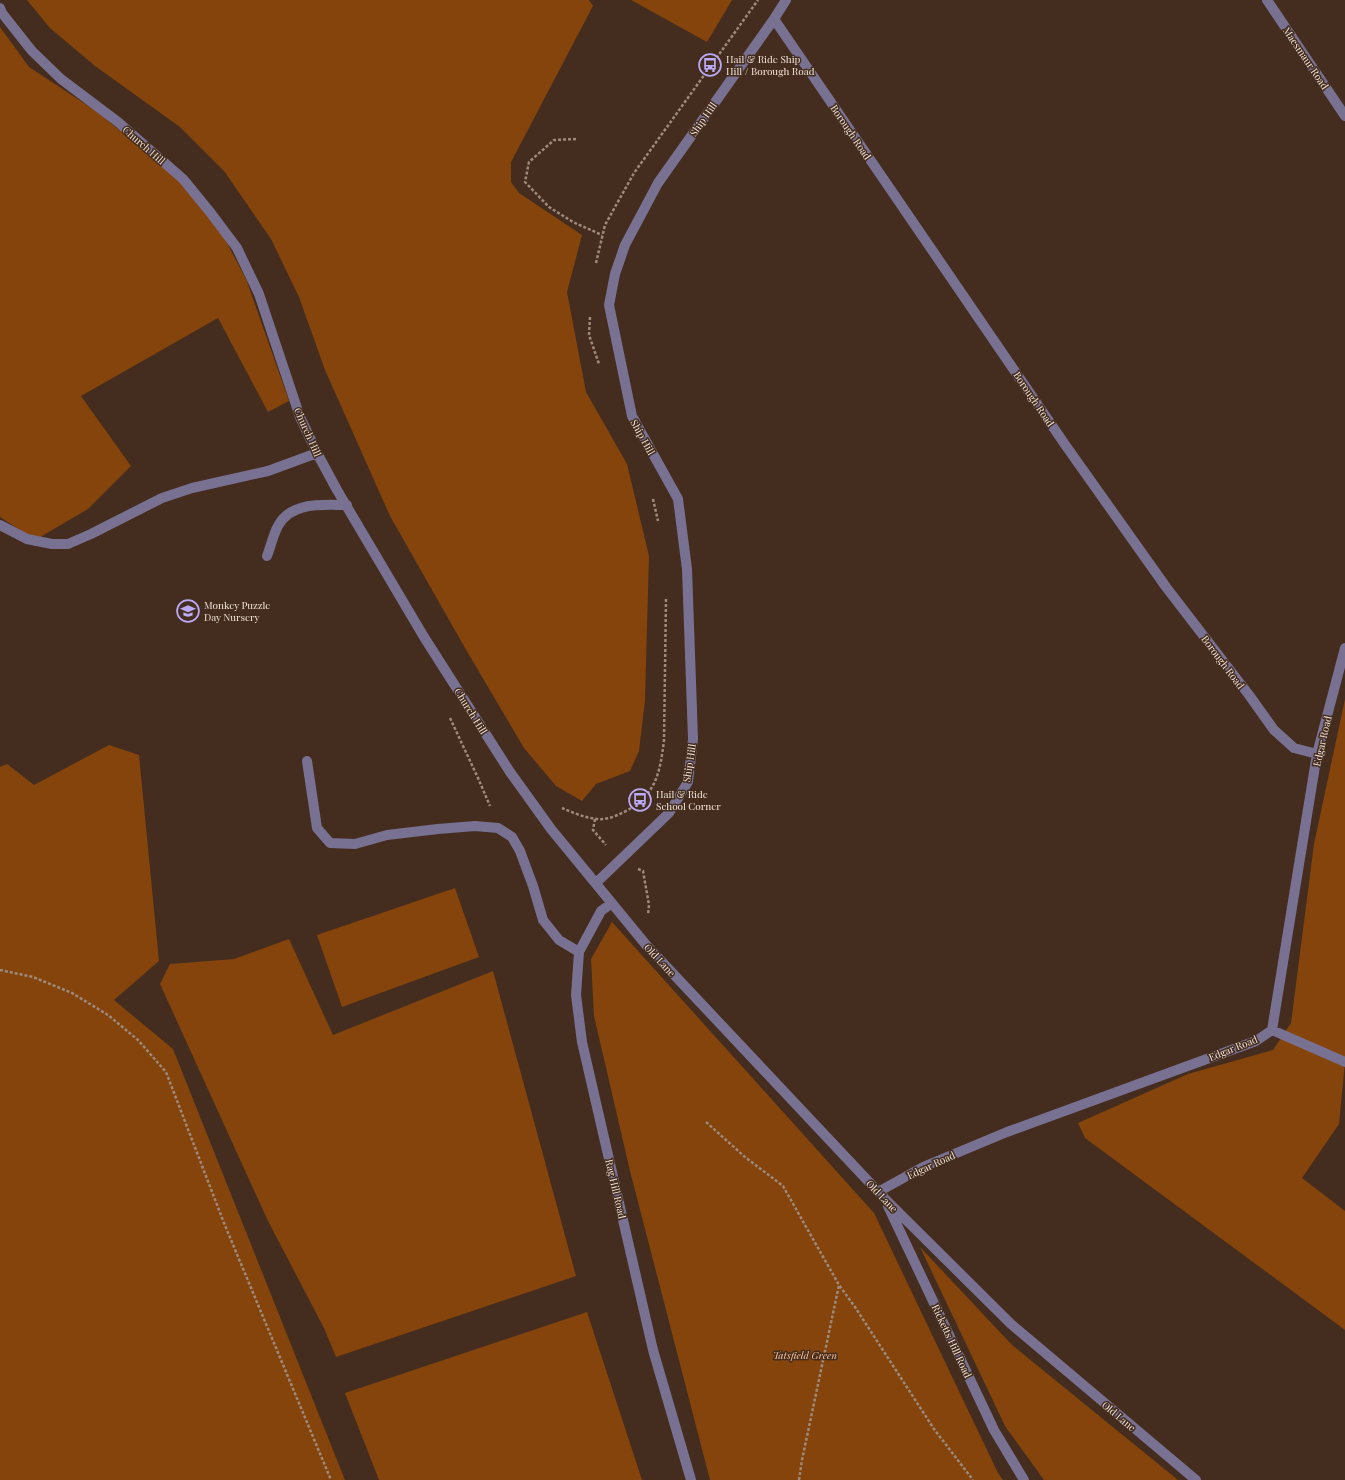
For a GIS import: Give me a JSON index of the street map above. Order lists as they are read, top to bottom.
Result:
{
  "streets": {
    "street": [
      "Maesmaur Road",
      "Ship Hill",
      "Borough Road",
      "Church Hill",
      "Edgar Road",
      "Old Lane",
      "Rag Hill Road",
      "Ricketts Hill Road"
    ]
  },
  "crossings": [
    ["Ship Hill", "Borough Road"],
    ["Ship Hill", "Church Hill"],
    ["Ship Hill", "Old Lane"],
    ["Borough Road", "Edgar Road"],
    ["Church Hill", "Old Lane"],
    ["Edgar Road", "Old Lane"],
    ["Edgar Road", "Ricketts Hill Road"],
    ["Old Lane", "Rag Hill Road"],
    ["Old Lane", "Ricketts Hill Road"]
  ],
  "parks": ["Tatsfield Green"],
  "places": {
    "bus stop": ["Hail & Ride Ship Hill / Borough Road", "Hail & Ride School Corner"],
    "school or university": ["Monkey Puzzle Day Nursery"]
  }
}
